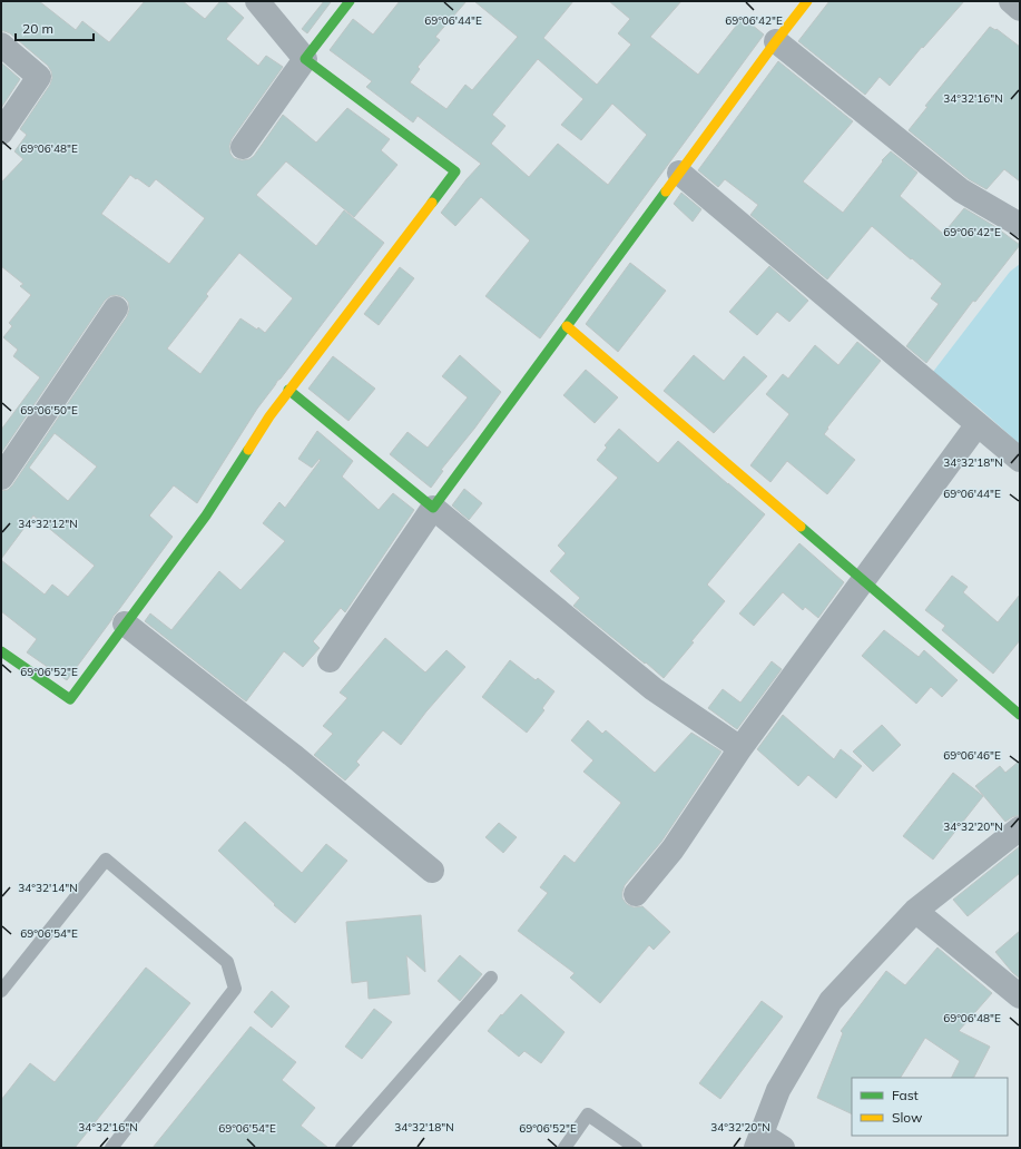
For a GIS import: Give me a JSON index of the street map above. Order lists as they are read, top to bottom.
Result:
{
  "legend": ["Fast", "Slow"],
  "scale_bar": "20 m",
  "coordinates": [
    "69°06'44\"E",
    "69°06'42\"E",
    "34°32'16\"N",
    "69°06'48\"E",
    "69°06'50\"E",
    "34°32'18\"N",
    "34°32'12\"N",
    "69°06'52\"E",
    "69°06'46\"E",
    "34°32'20\"N",
    "34°32'14\"N",
    "69°06'54\"E"
  ]
}
